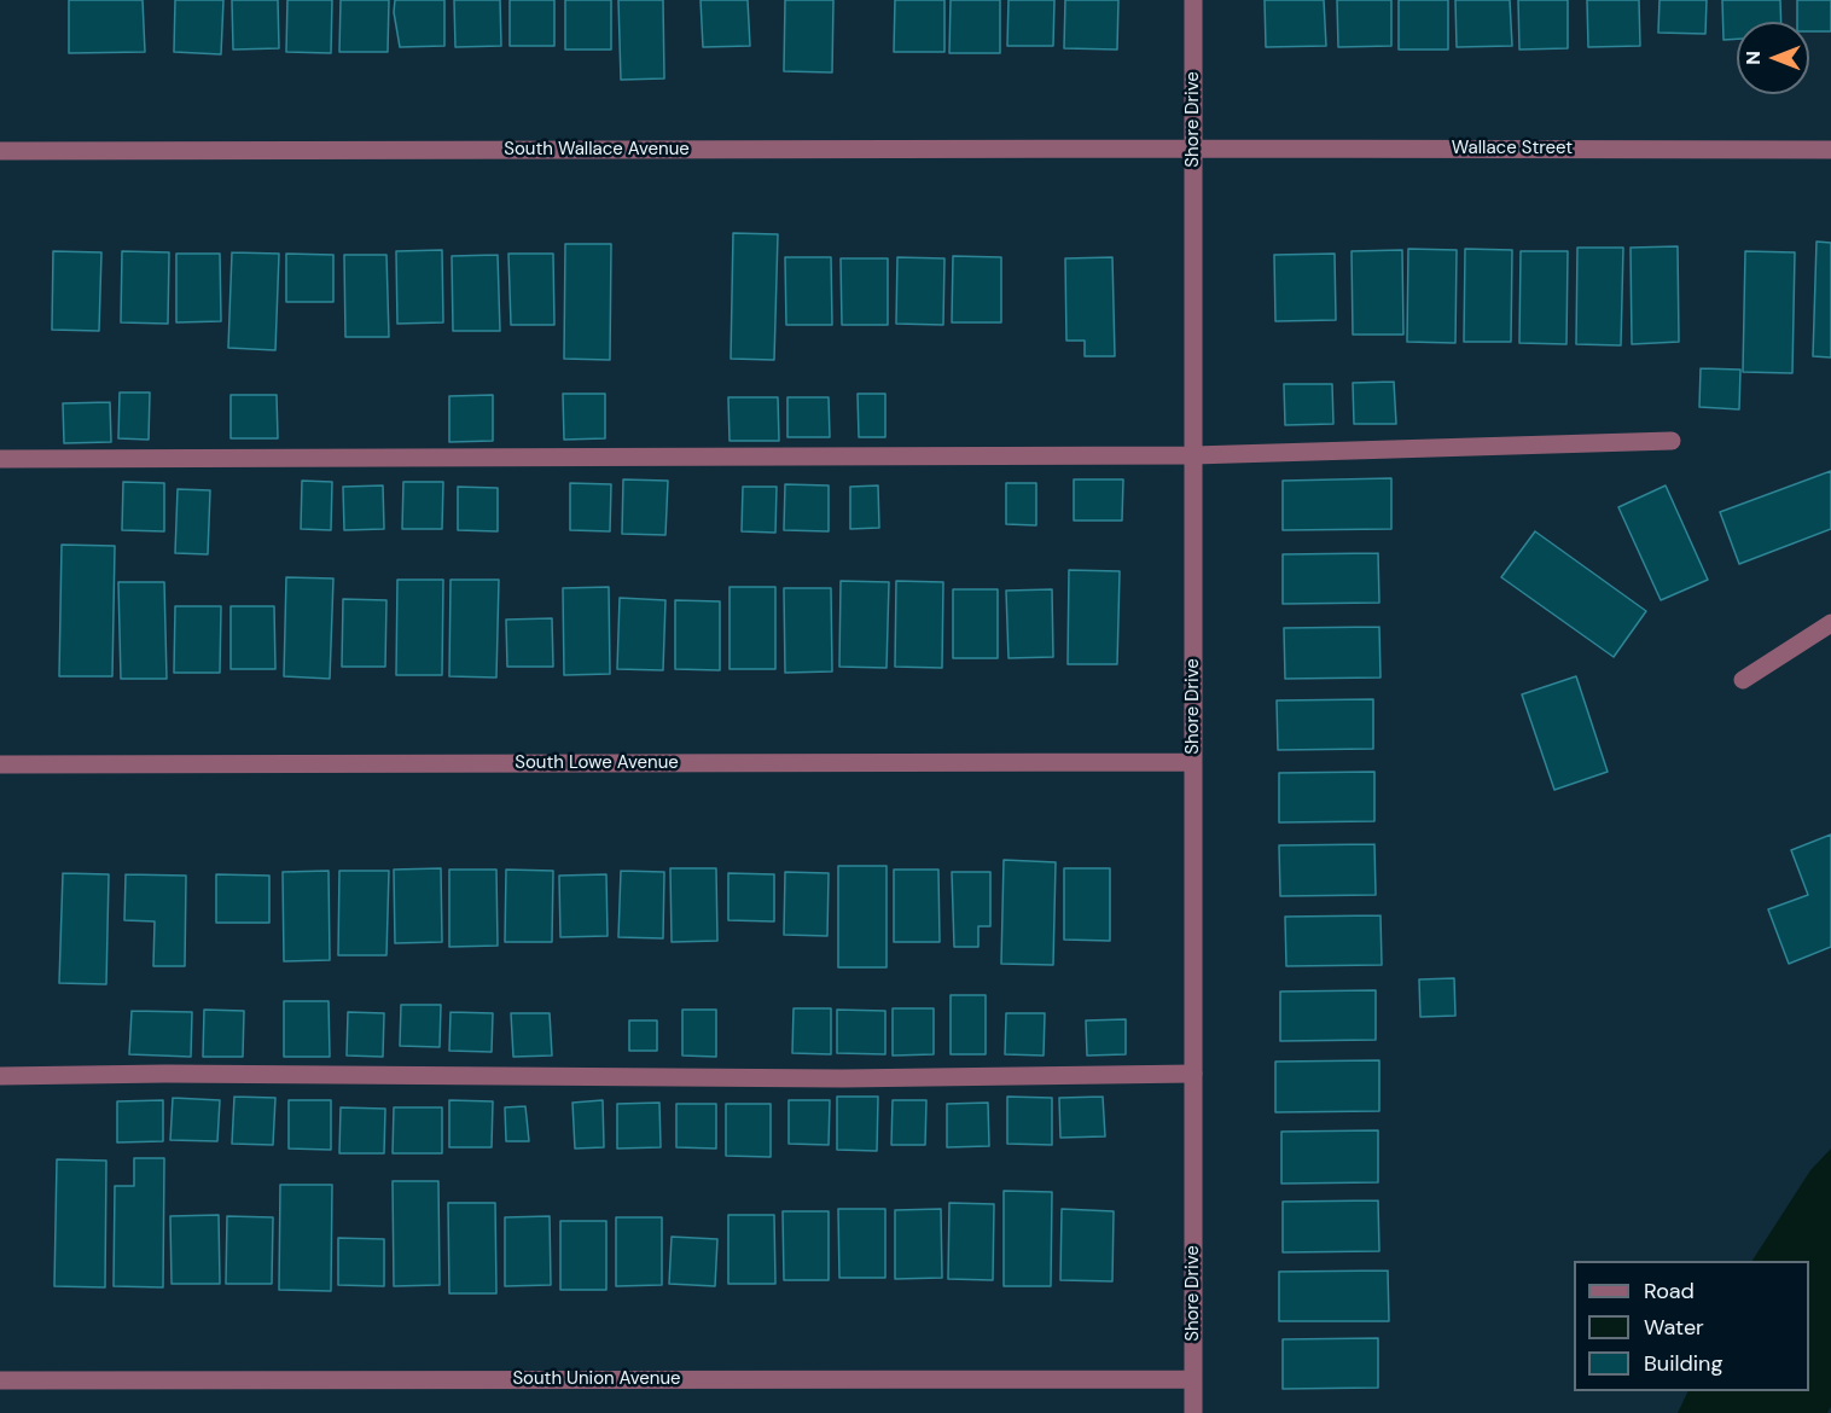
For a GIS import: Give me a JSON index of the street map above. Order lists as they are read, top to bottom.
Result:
{
  "streets": {
    "street": [
      "Shore Drive",
      "Wallace Street",
      "South Wallace Avenue",
      "South Lowe Avenue",
      "South Union Avenue"
    ]
  },
  "crossings": [
    ["Shore Drive", "Wallace Street"],
    ["Shore Drive", "South Wallace Avenue"],
    ["Shore Drive", "South Lowe Avenue"],
    ["Shore Drive", "South Union Avenue"],
    ["Wallace Street", "South Wallace Avenue"]
  ],
  "legend": ["Road", "Water", "Building"],
  "north": "left"
}
